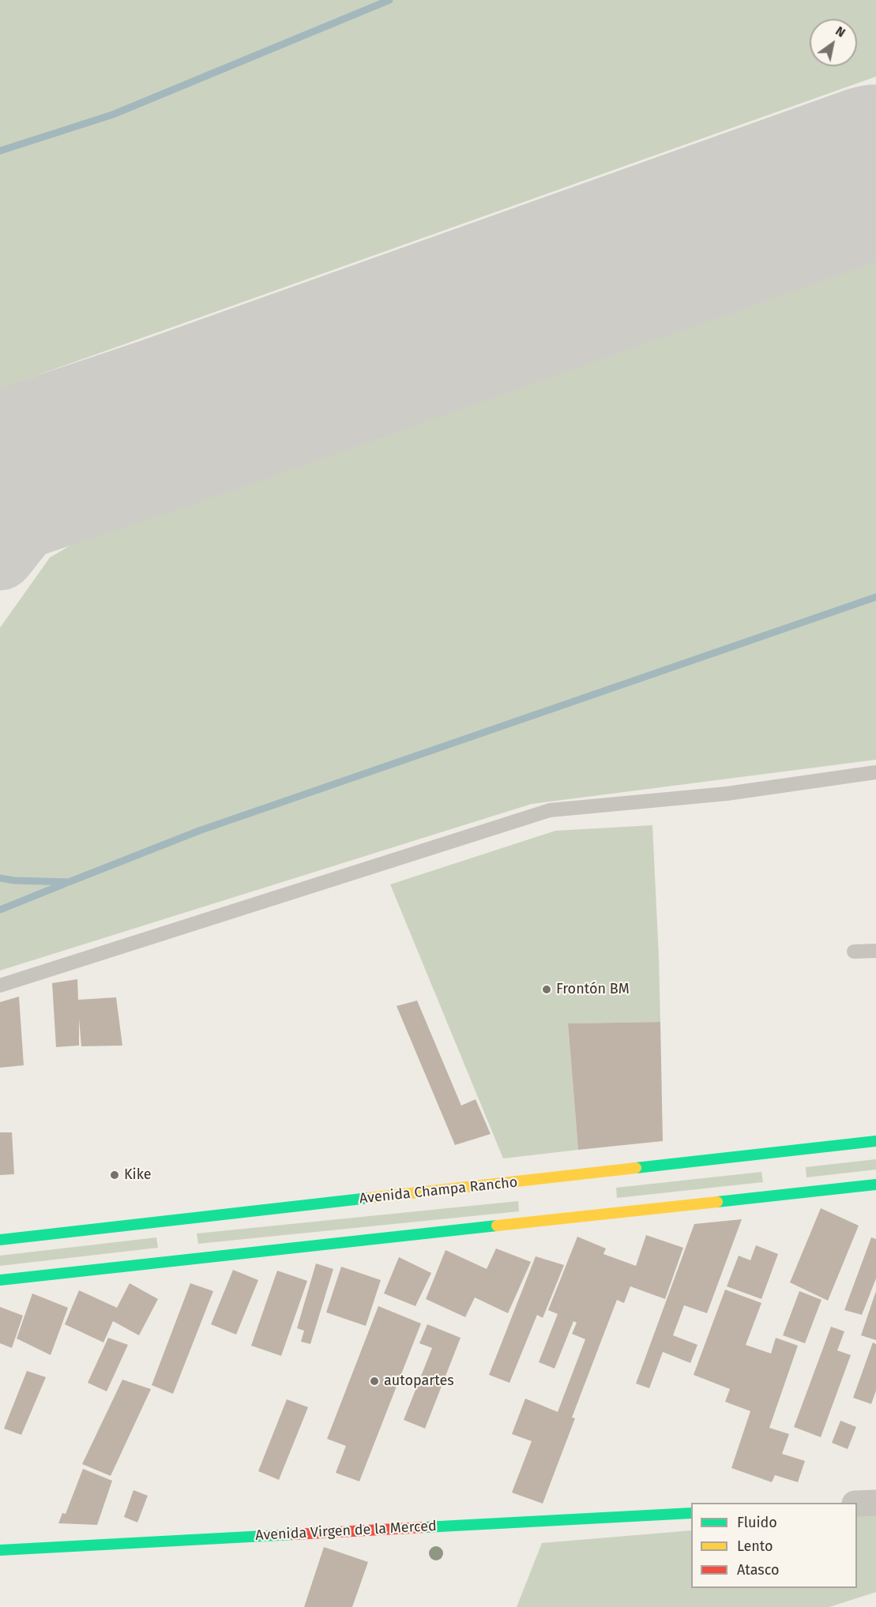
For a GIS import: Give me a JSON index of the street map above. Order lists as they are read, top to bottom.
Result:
{
  "streets": {
    "main road": ["Avenida Champa Rancho", "Avenida Virgen de la Merced"]
  },
  "places": ["Frontón BM", "Kike", "autopartes"],
  "legend": ["Fluido", "Lento", "Atasco"],
  "north": "top right"
}
